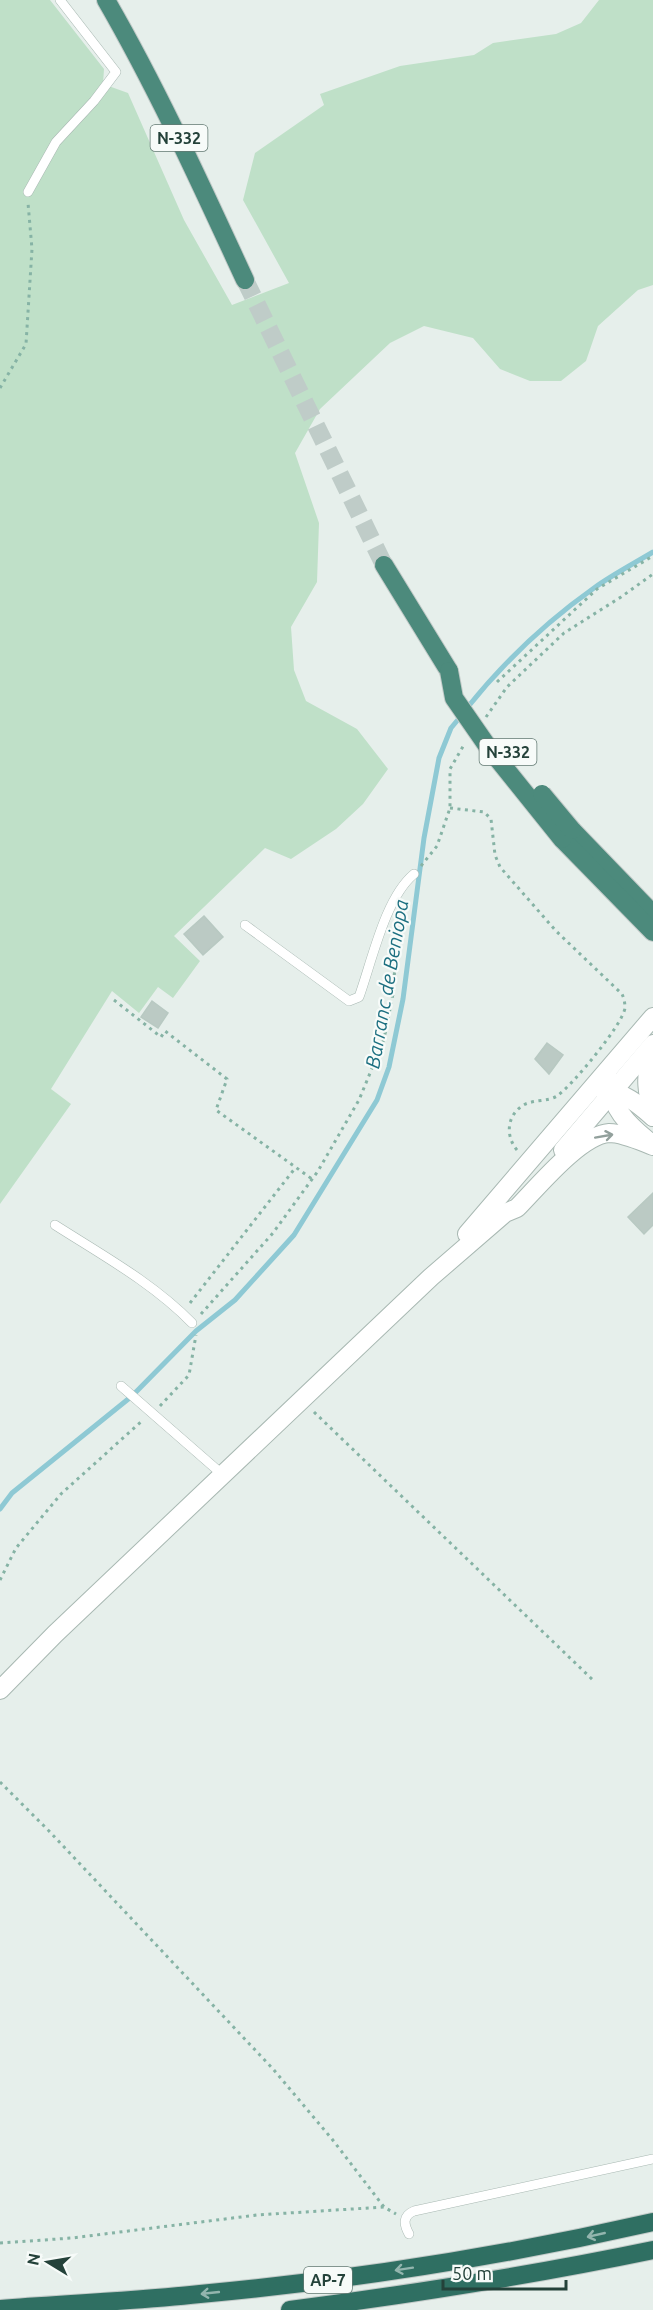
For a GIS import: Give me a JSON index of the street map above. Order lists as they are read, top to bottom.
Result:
{
  "streets": {
    "highway": ["N-332", "AP-7"]
  },
  "water": ["Barranc de Beniopa"],
  "scale_bar": "50 m",
  "north": "left"
}
